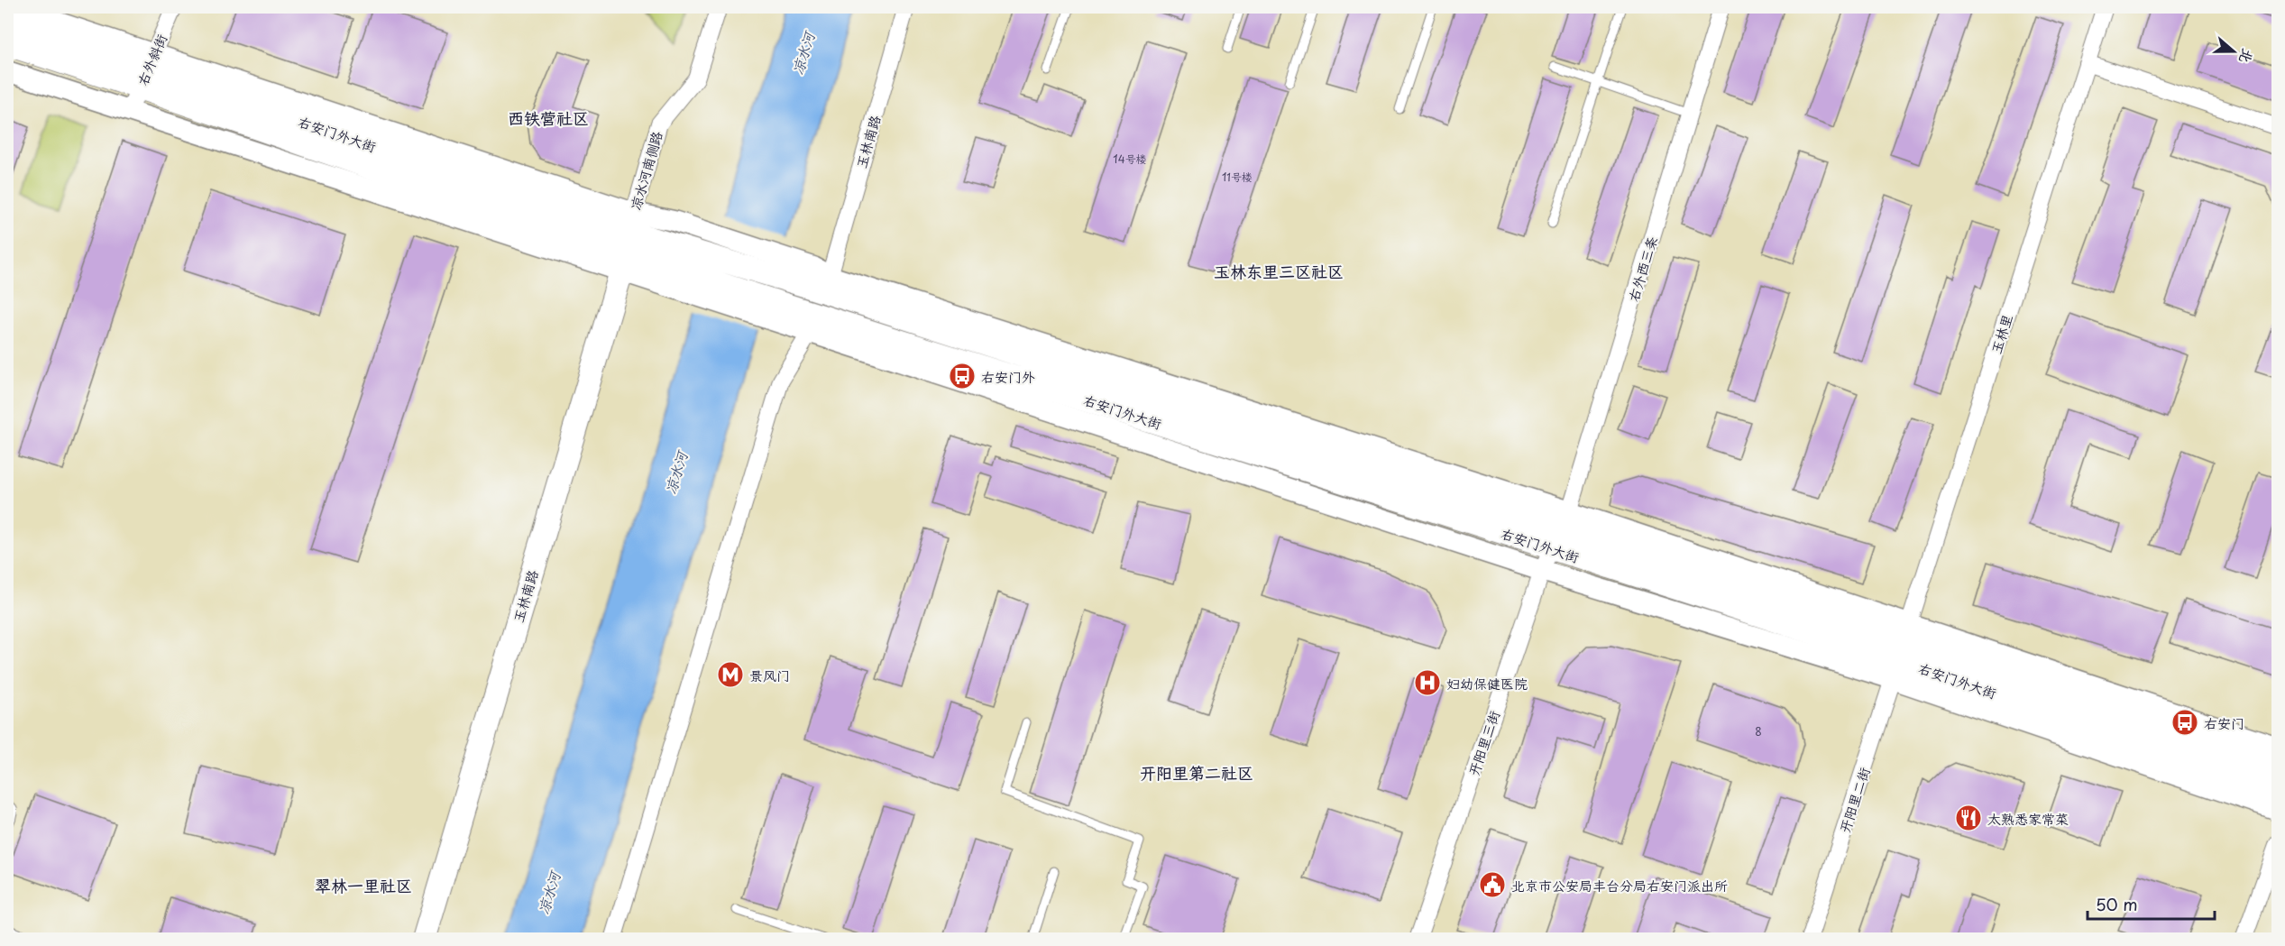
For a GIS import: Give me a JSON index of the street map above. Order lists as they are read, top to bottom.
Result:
{
  "streets": {
    "main road": ["右安门外大街", "玉林南路"],
    "street": [
      "右外斜街",
      "凉水河南侧路",
      "右外西三条",
      "玉林里",
      "开阳里三街",
      "开阳里二街"
    ]
  },
  "crossings": [
    ["右外斜街", "右安门外大街"],
    ["右安门外大街", "玉林南路"],
    ["右安门外大街", "凉水河南侧路"],
    ["右安门外大街", "右外西三条"],
    ["右安门外大街", "玉林里"],
    ["右安门外大街", "开阳里三街"],
    ["右安门外大街", "开阳里二街"],
    ["玉林南路", "凉水河南侧路"],
    ["右外西三条", "开阳里三街"],
    ["玉林里", "开阳里二街"]
  ],
  "districts": [
    "西铁营社区",
    "玉林东里三区社区",
    "开阳里第二社区",
    "翠林一里社区"
  ],
  "water": ["凉水河"],
  "places": {
    "bus stop": ["右安门外", "右安门"],
    "metro station": ["景风门"],
    "hospital": ["妇幼保健医院"],
    "restaurant": ["太熟悉家常菜"],
    "public building": ["北京市公安局丰台分局右安门派出所"]
  },
  "house_numbers": ["14号楼", "11号楼", "8"],
  "scale_bar": "50 m",
  "north": "right"
}
